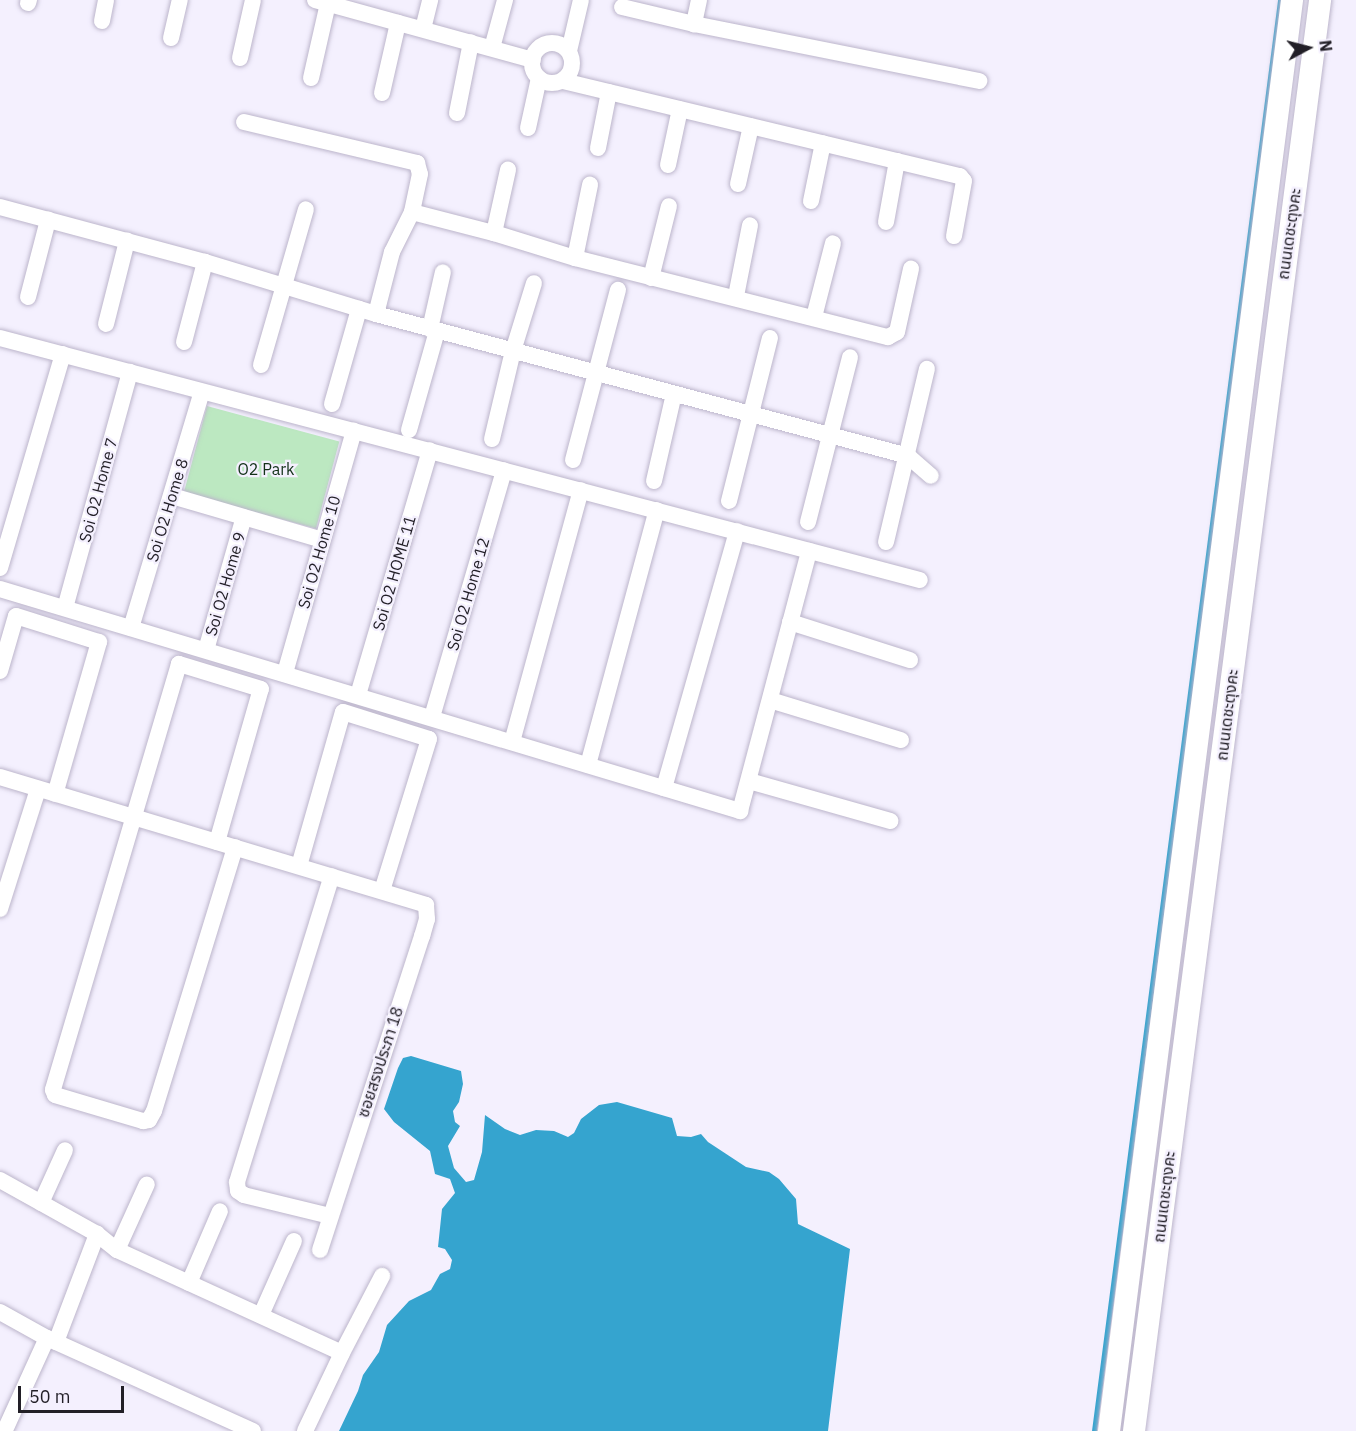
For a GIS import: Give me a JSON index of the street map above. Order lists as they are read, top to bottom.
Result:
{
  "streets": {
    "street": [
      "ถนนเดชะตุงคะ",
      "Soi O2 Home 7",
      "Soi O2 Home 8",
      "Soi O2 Home 10",
      "Soi O2 HOME 11",
      "Soi O2 Home 9",
      "Soi O2 Home 12",
      "ซอยสรงประภา 18"
    ]
  },
  "parks": ["O2 Park"],
  "scale_bar": "50 m",
  "north": "right"
}
